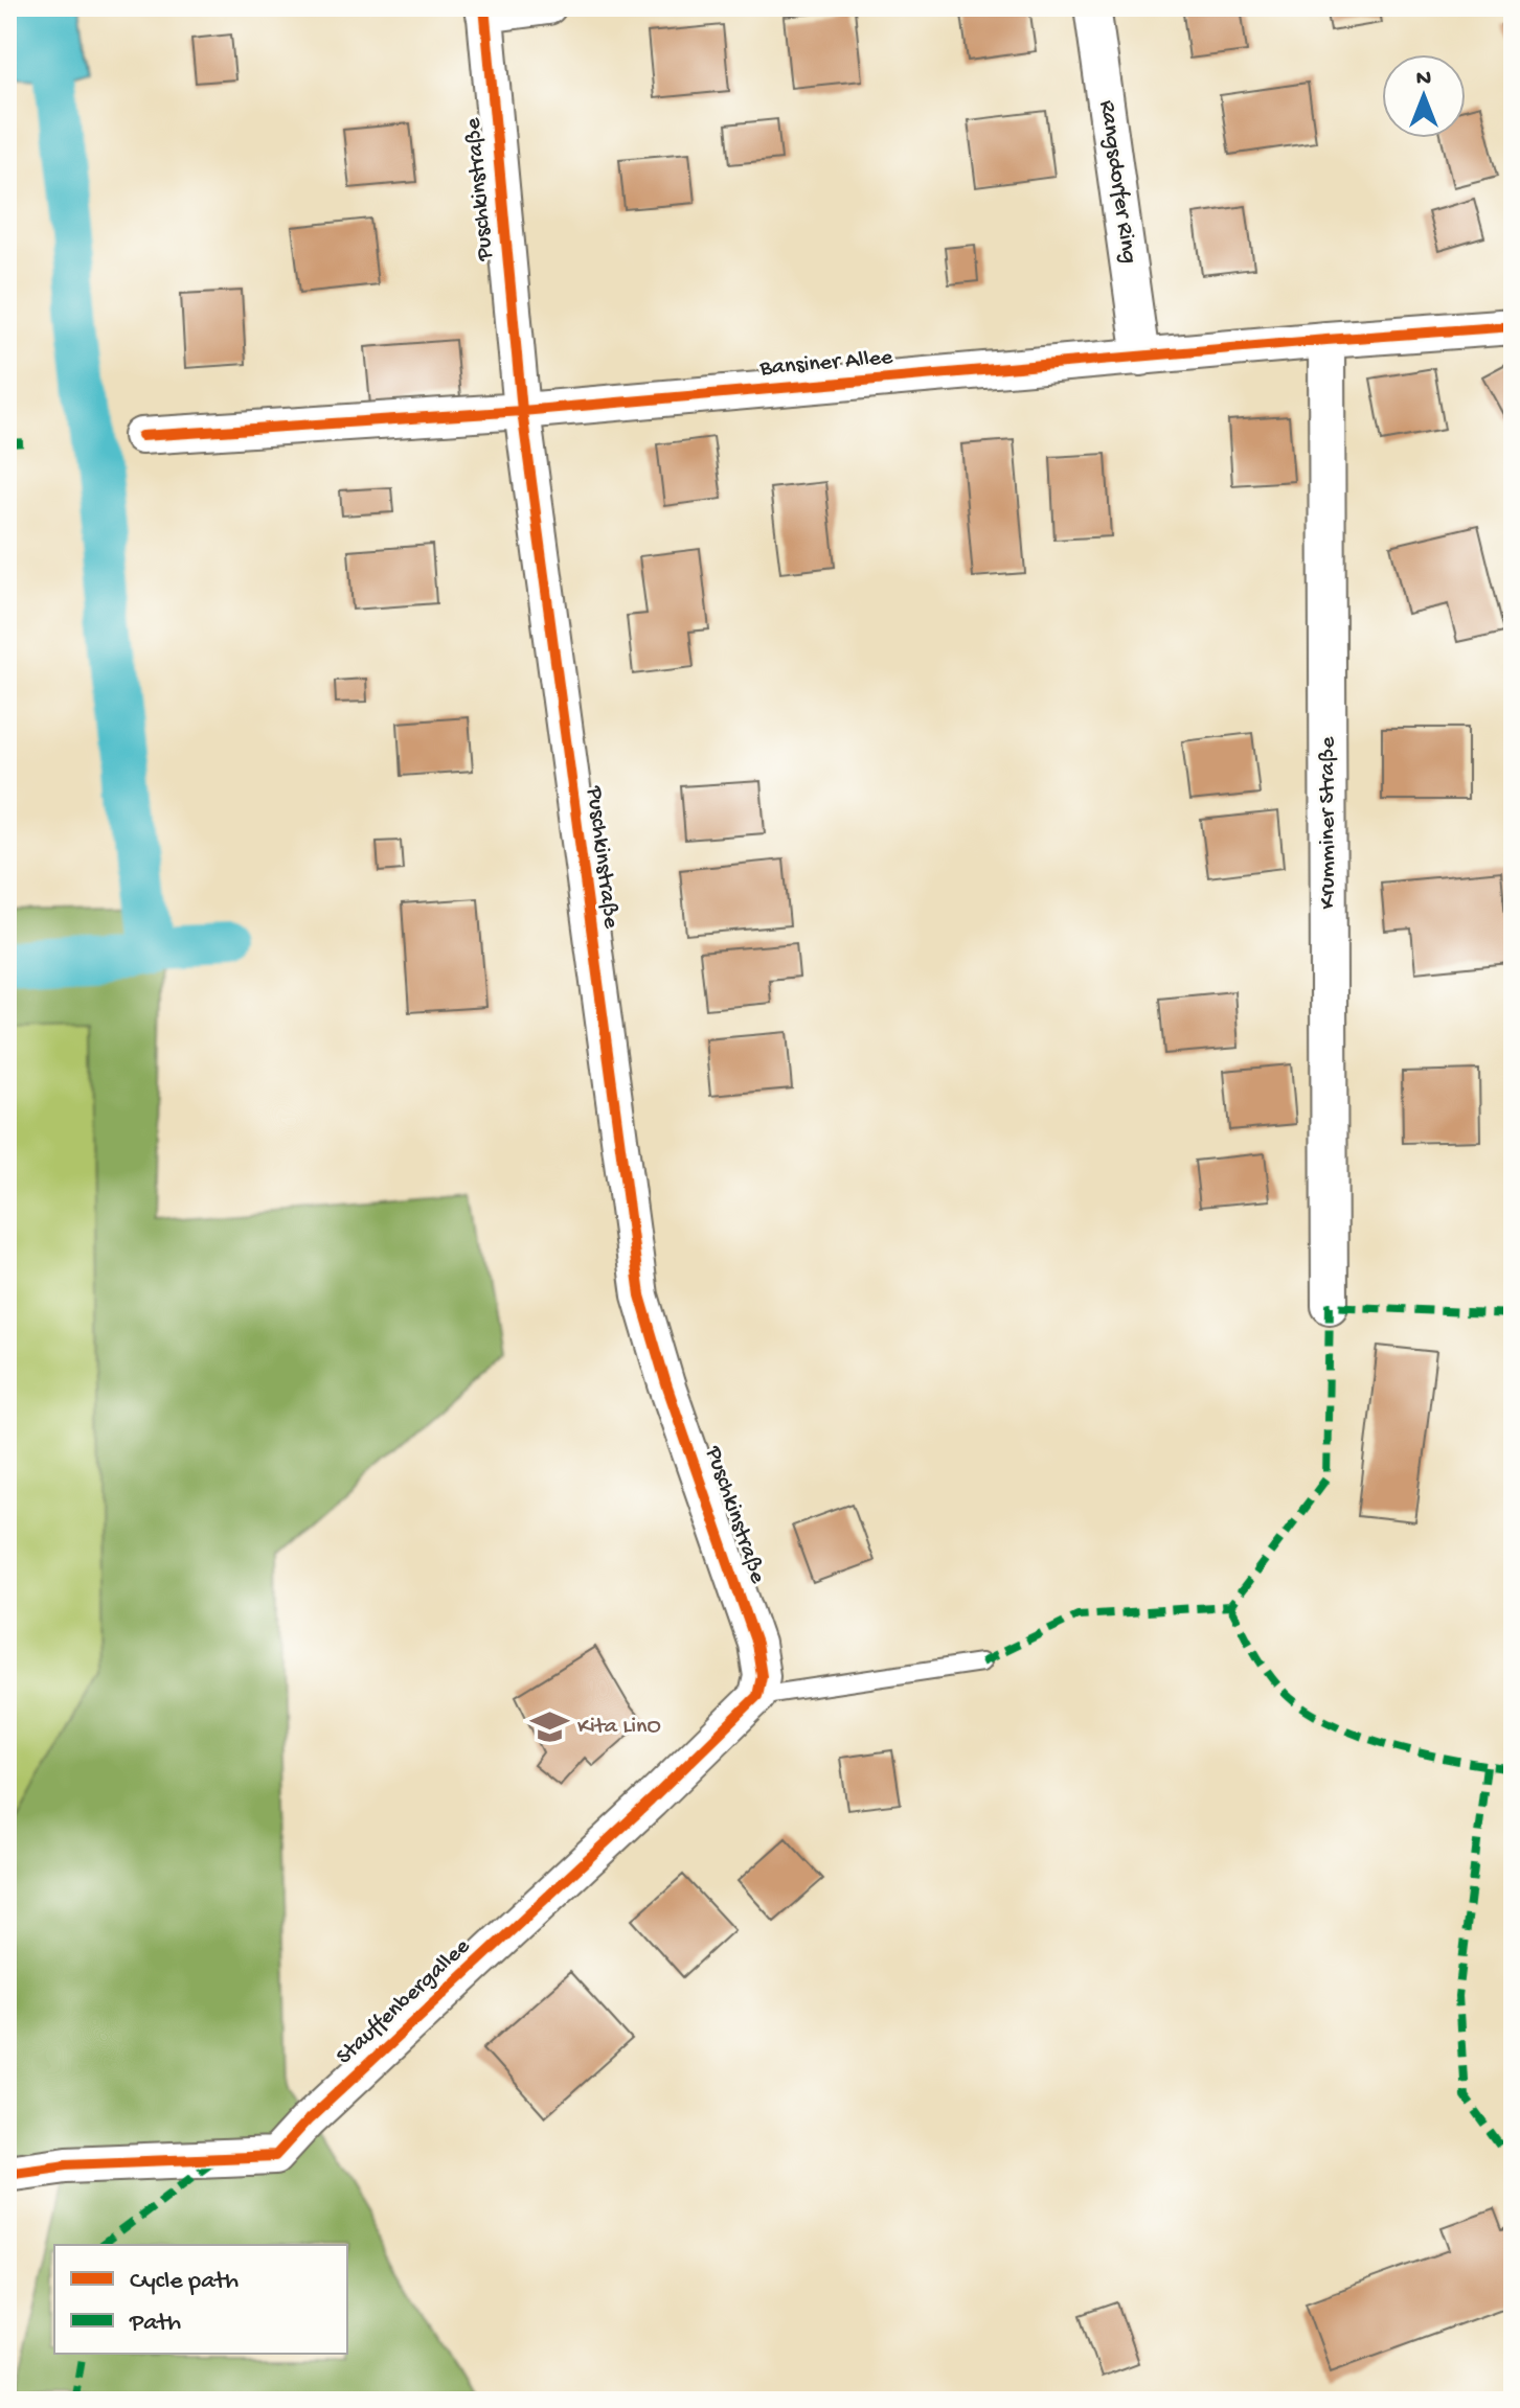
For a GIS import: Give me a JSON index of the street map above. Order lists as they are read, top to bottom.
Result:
{
  "streets": {
    "street": [
      "Rangsdorfer Ring",
      "Puschkinstraße",
      "Bansiner Allee",
      "Krumminer Straße",
      "Stauffenbergallee"
    ]
  },
  "crossings": [
    ["Rangsdorfer Ring", "Bansiner Allee"],
    ["Puschkinstraße", "Bansiner Allee"],
    ["Puschkinstraße", "Stauffenbergallee"],
    ["Bansiner Allee", "Krumminer Straße"]
  ],
  "places": {
    "school or university": ["Kita LinO"]
  },
  "legend": ["Cycle path", "Path"],
  "north": "top"
}
